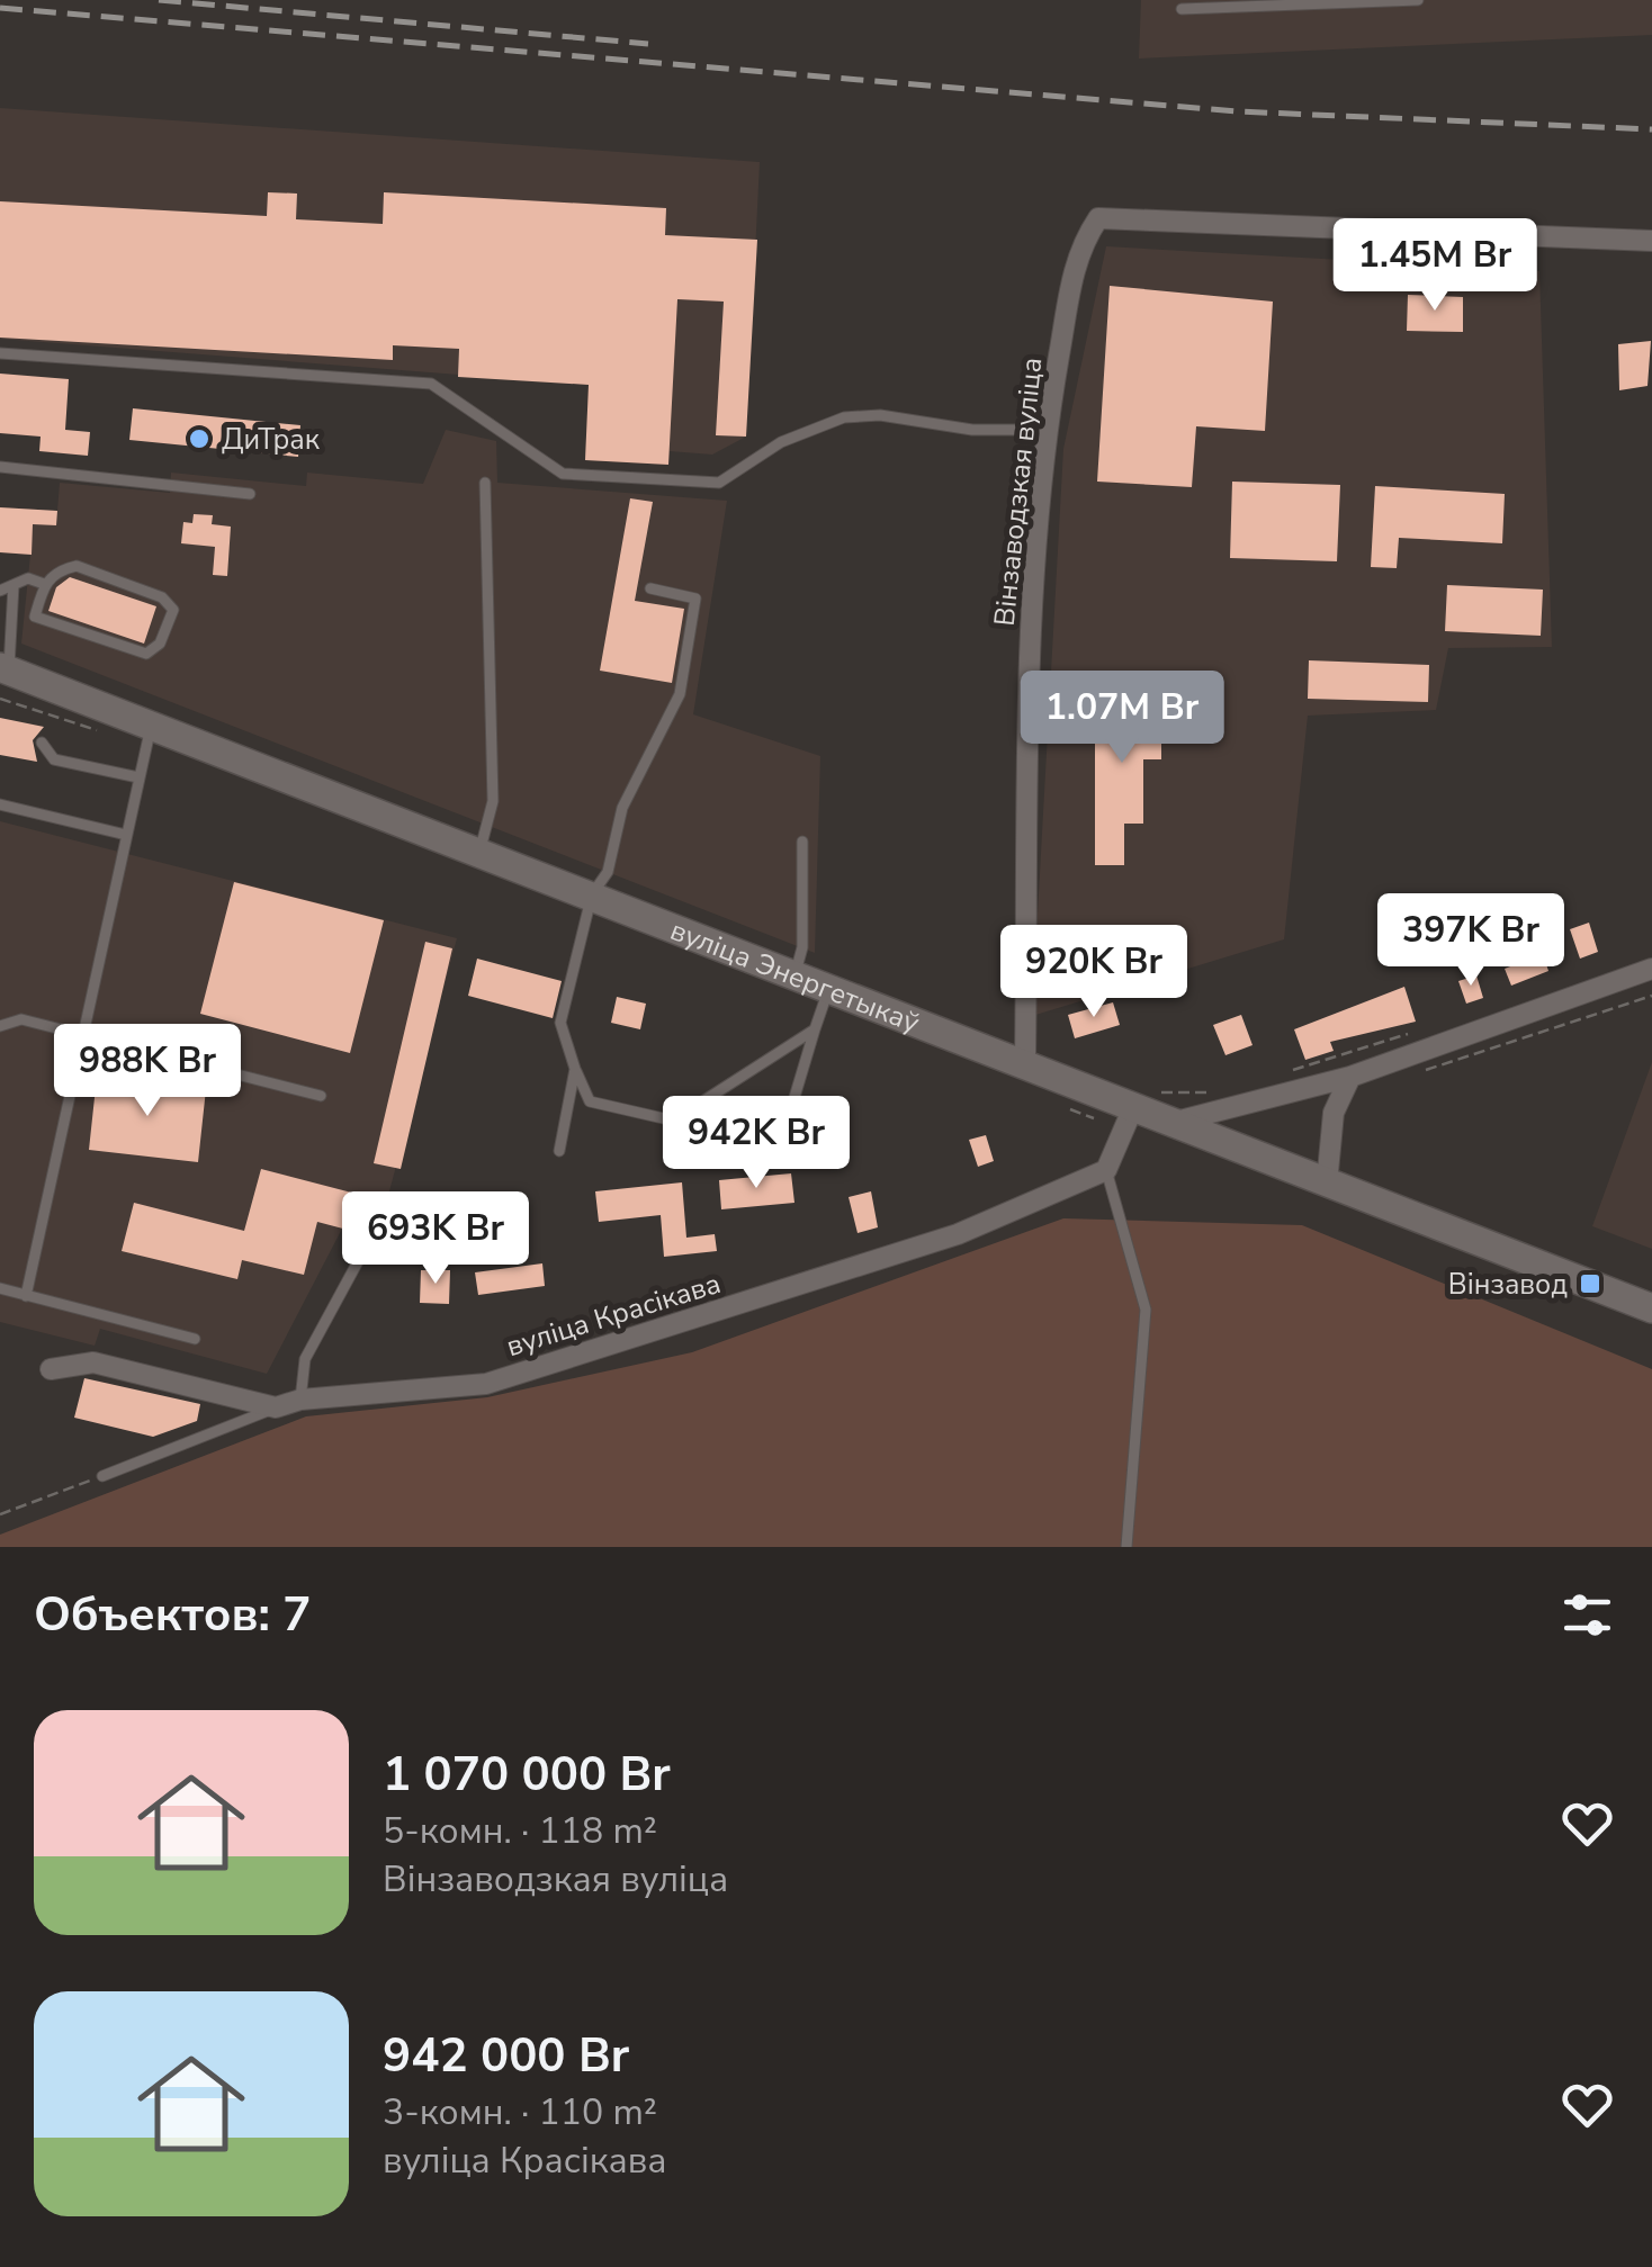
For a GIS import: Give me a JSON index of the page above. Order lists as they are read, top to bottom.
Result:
{
  "streets": {
    "main road": ["вуліца Энергетыкаў"],
    "street": ["Вінзаводзкая вуліца", "вуліца Красікава"]
  },
  "crossings": [
    ["Вінзаводзкая вуліца", "вуліца Энергетыкаў"]
  ],
  "places": {
    "other": ["ДиТрак"],
    "transit": ["Вінзавод"]
  },
  "page": {
    "price": [
      "1.45M Br",
      "1.07M Br",
      "397K Br",
      "920K Br",
      "988K Br",
      "942K Br",
      "693K Br"
    ],
    "heading": "Объектов: 7",
    "list": [
      {
        "name": "1 070 000 Br",
        "note": "5-комн. · 118 m² · Вінзаводзкая вуліца"
      },
      {
        "name": "942 000 Br",
        "note": "3-комн. · 110 m² · вуліца Красікава"
      }
    ]
  }
}
